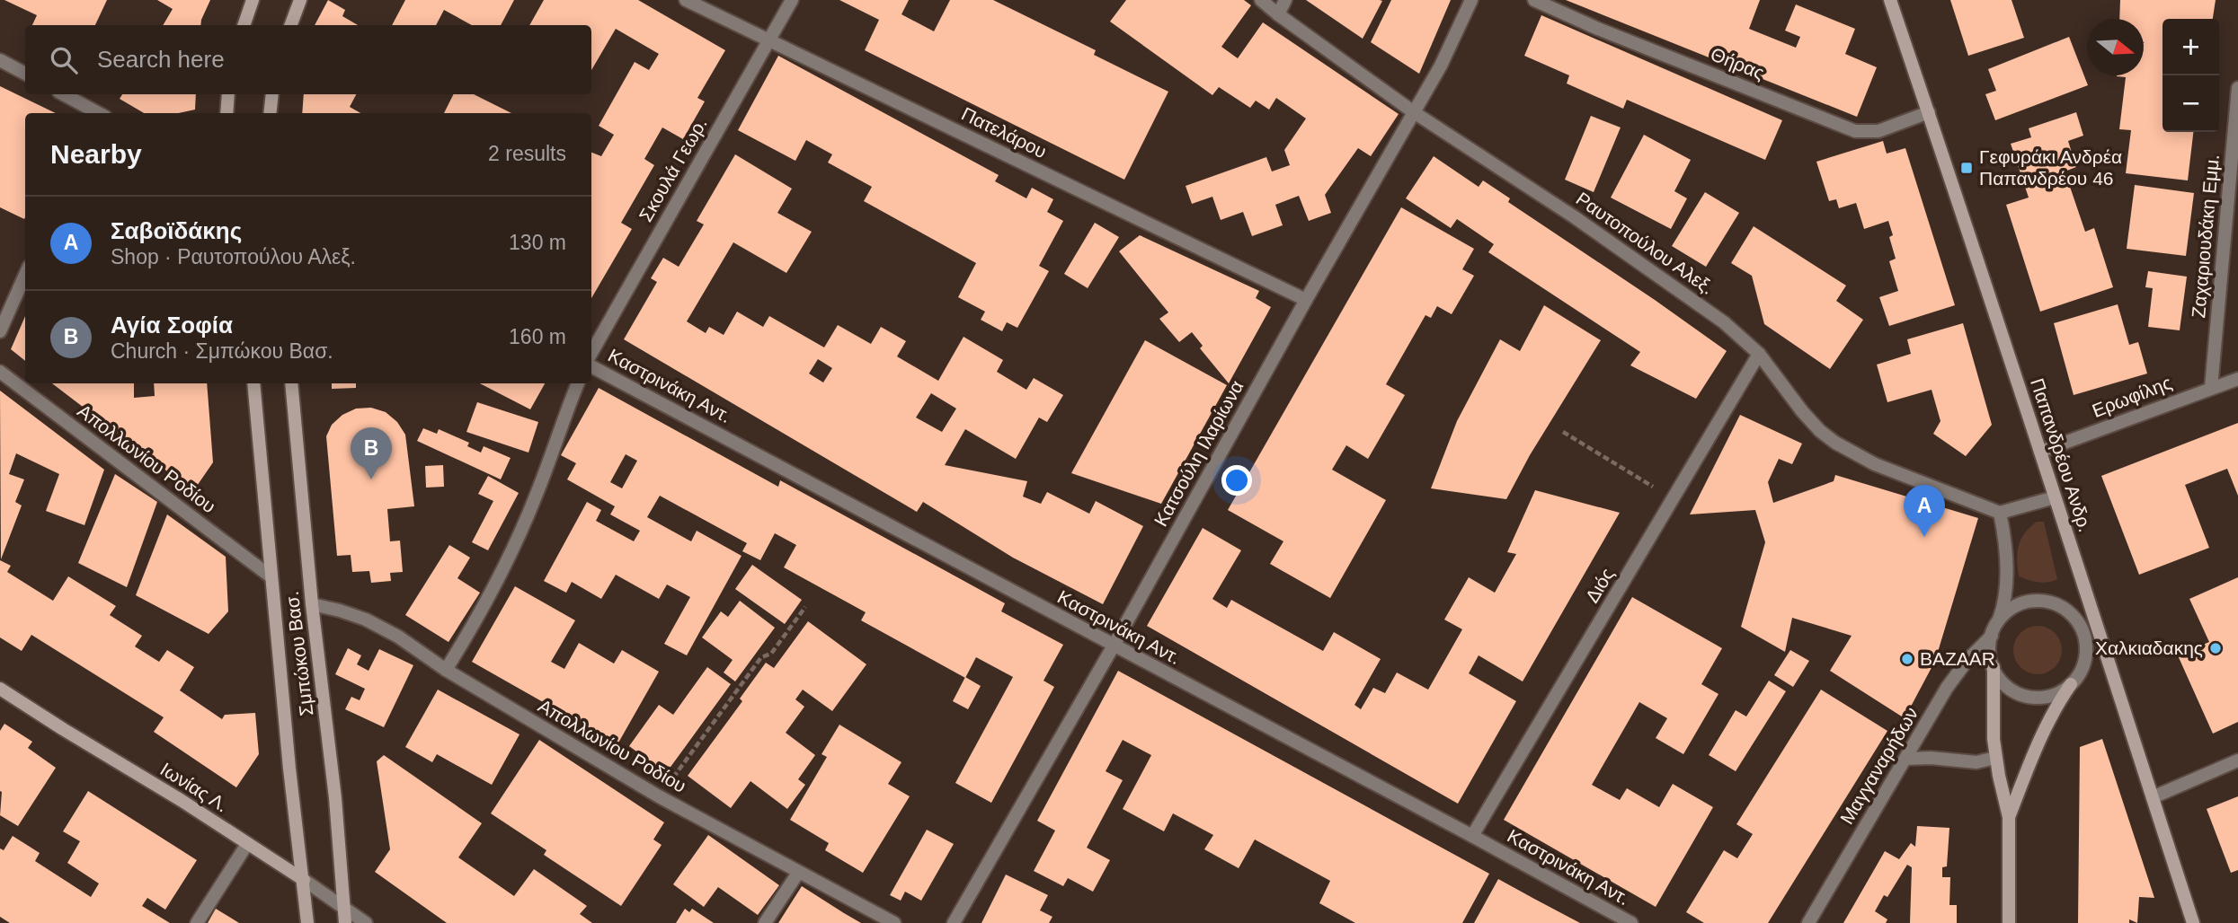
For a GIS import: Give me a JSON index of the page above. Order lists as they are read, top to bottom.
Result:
{
  "streets": {
    "street": [
      "Θήρας",
      "Πατελάρου",
      "Σκουλά Γεωρ.",
      "Ζαχαριουδάκη Εμμ.",
      "Ραυτοπούλου Αλεξ.",
      "Καστρινάκη Αντ.",
      "Ερωφίλης",
      "Κατσούλη Ιλαρίωνα",
      "Παπανδρέου Ανδρ.",
      "Απολλωνίου Ροδίου",
      "Διός",
      "Σμπώκου Βασ.",
      "Μαγγαναρήδων",
      "Ιωνίας Λ."
    ]
  },
  "crossings": [
    ["Θήρας", "Παπανδρέου Ανδρ."],
    ["Πατελάρου", "Σκουλά Γεωρ."],
    ["Πατελάρου", "Κατσούλη Ιλαρίωνα"],
    ["Ζαχαριουδάκη Εμμ.", "Ερωφίλης"],
    ["Ραυτοπούλου Αλεξ.", "Κατσούλη Ιλαρίωνα"],
    ["Ραυτοπούλου Αλεξ.", "Διός"],
    ["Καστρινάκη Αντ.", "Κατσούλη Ιλαρίωνα"],
    ["Καστρινάκη Αντ.", "Διός"],
    ["Ερωφίλης", "Παπανδρέου Ανδρ."],
    ["Απολλωνίου Ροδίου", "Σμπώκου Βασ."],
    ["Σμπώκου Βασ.", "Ιωνίας Λ."]
  ],
  "places": {
    "transit": ["Γεφυράκι Ανδρέα Παπανδρέου 46"],
    "other": ["Χαλκιαδακης", "BAZAAR"]
  },
  "north": "right",
  "page": {
    "map_buttons": ["+", "−"],
    "search": "Search here",
    "heading": ["Nearby", "2 results"],
    "list": [
      {
        "mark": "A",
        "name": "Σαβοϊδάκης",
        "note": "Shop · Ραυτοπούλου Αλεξ.",
        "value": "130 m"
      },
      {
        "mark": "B",
        "name": "Αγία Σοφία",
        "note": "Church · Σμπώκου Βασ.",
        "value": "160 m"
      }
    ],
    "pins": ["B", "A"]
  }
}
